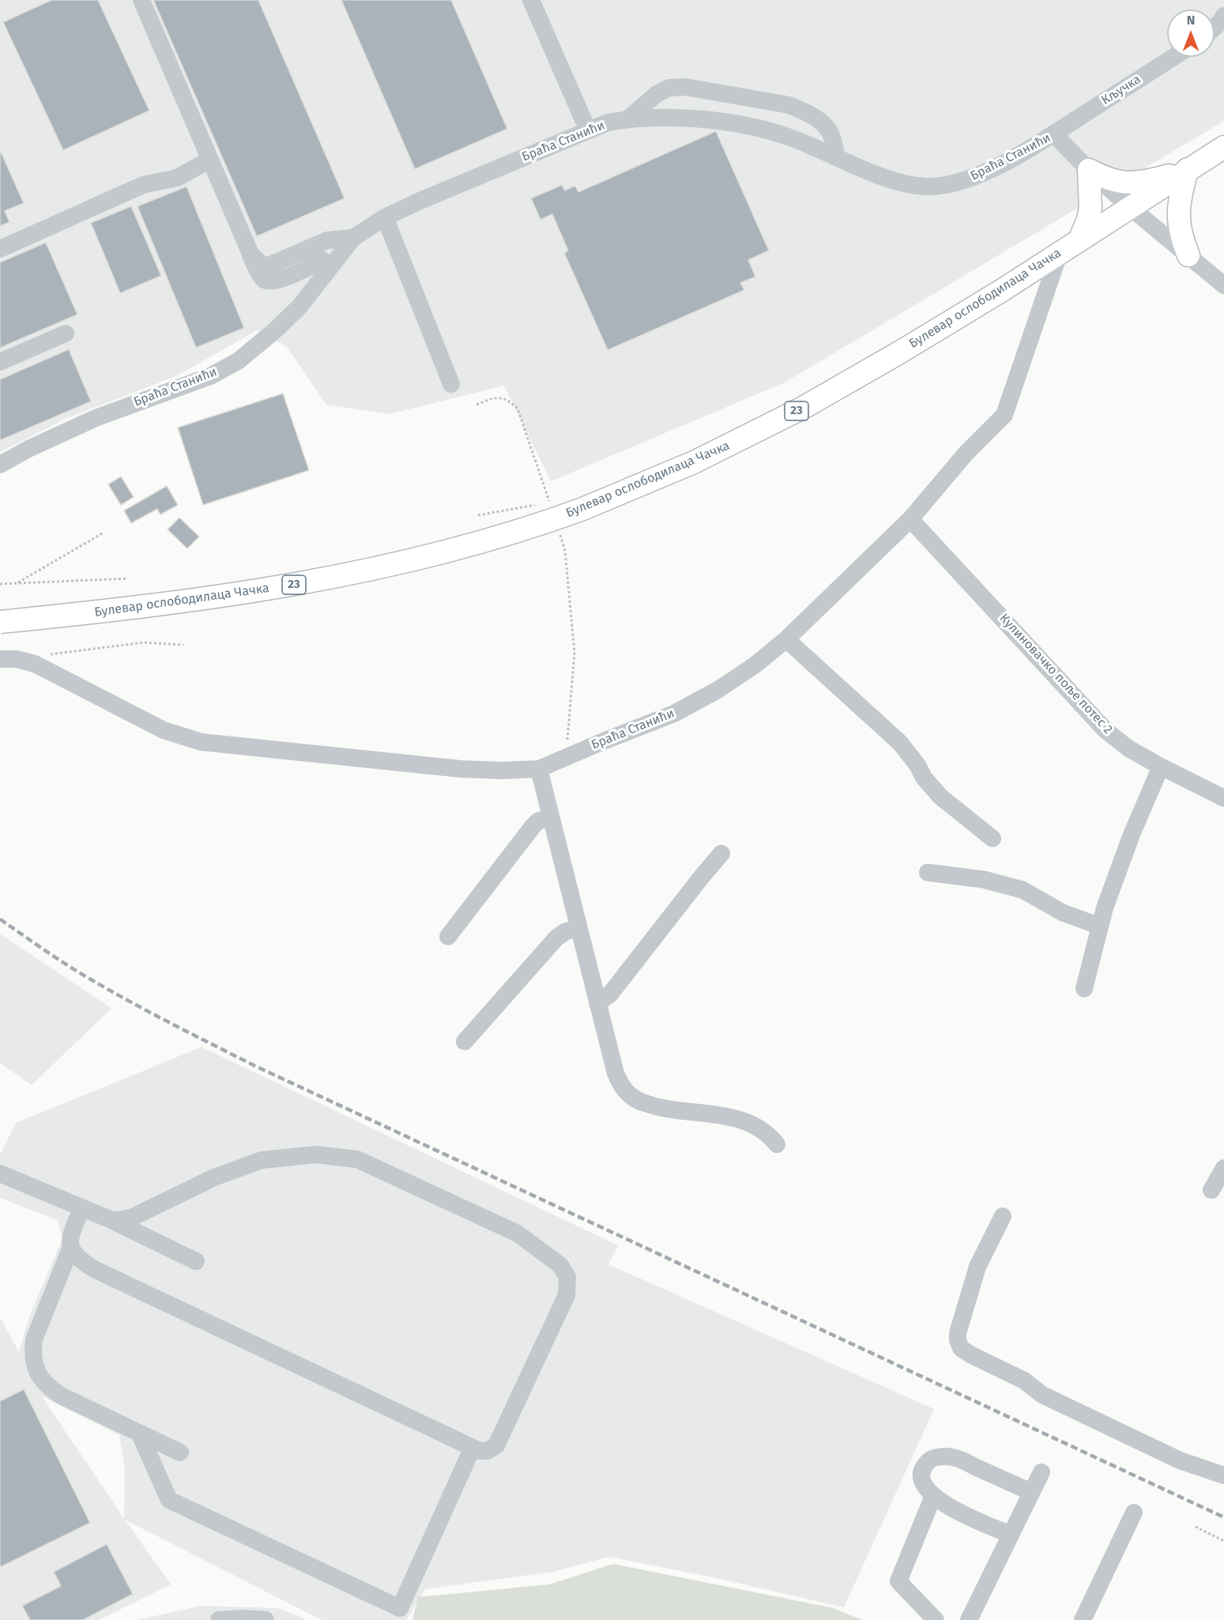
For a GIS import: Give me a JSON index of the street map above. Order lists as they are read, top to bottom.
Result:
{
  "streets": {
    "main road": ["Булевар ослободилаца Чачка", "23"],
    "street": ["Кључка", "Браћа Станићи", "Кулиновачко поље потес 2"]
  },
  "crossings": [
    ["Кључка", "Браћа Станићи"],
    ["Браћа Станићи", "Булевар ослободилаца Чачка"],
    ["Браћа Станићи", "Кулиновачко поље потес 2"]
  ],
  "north": "top"
}
